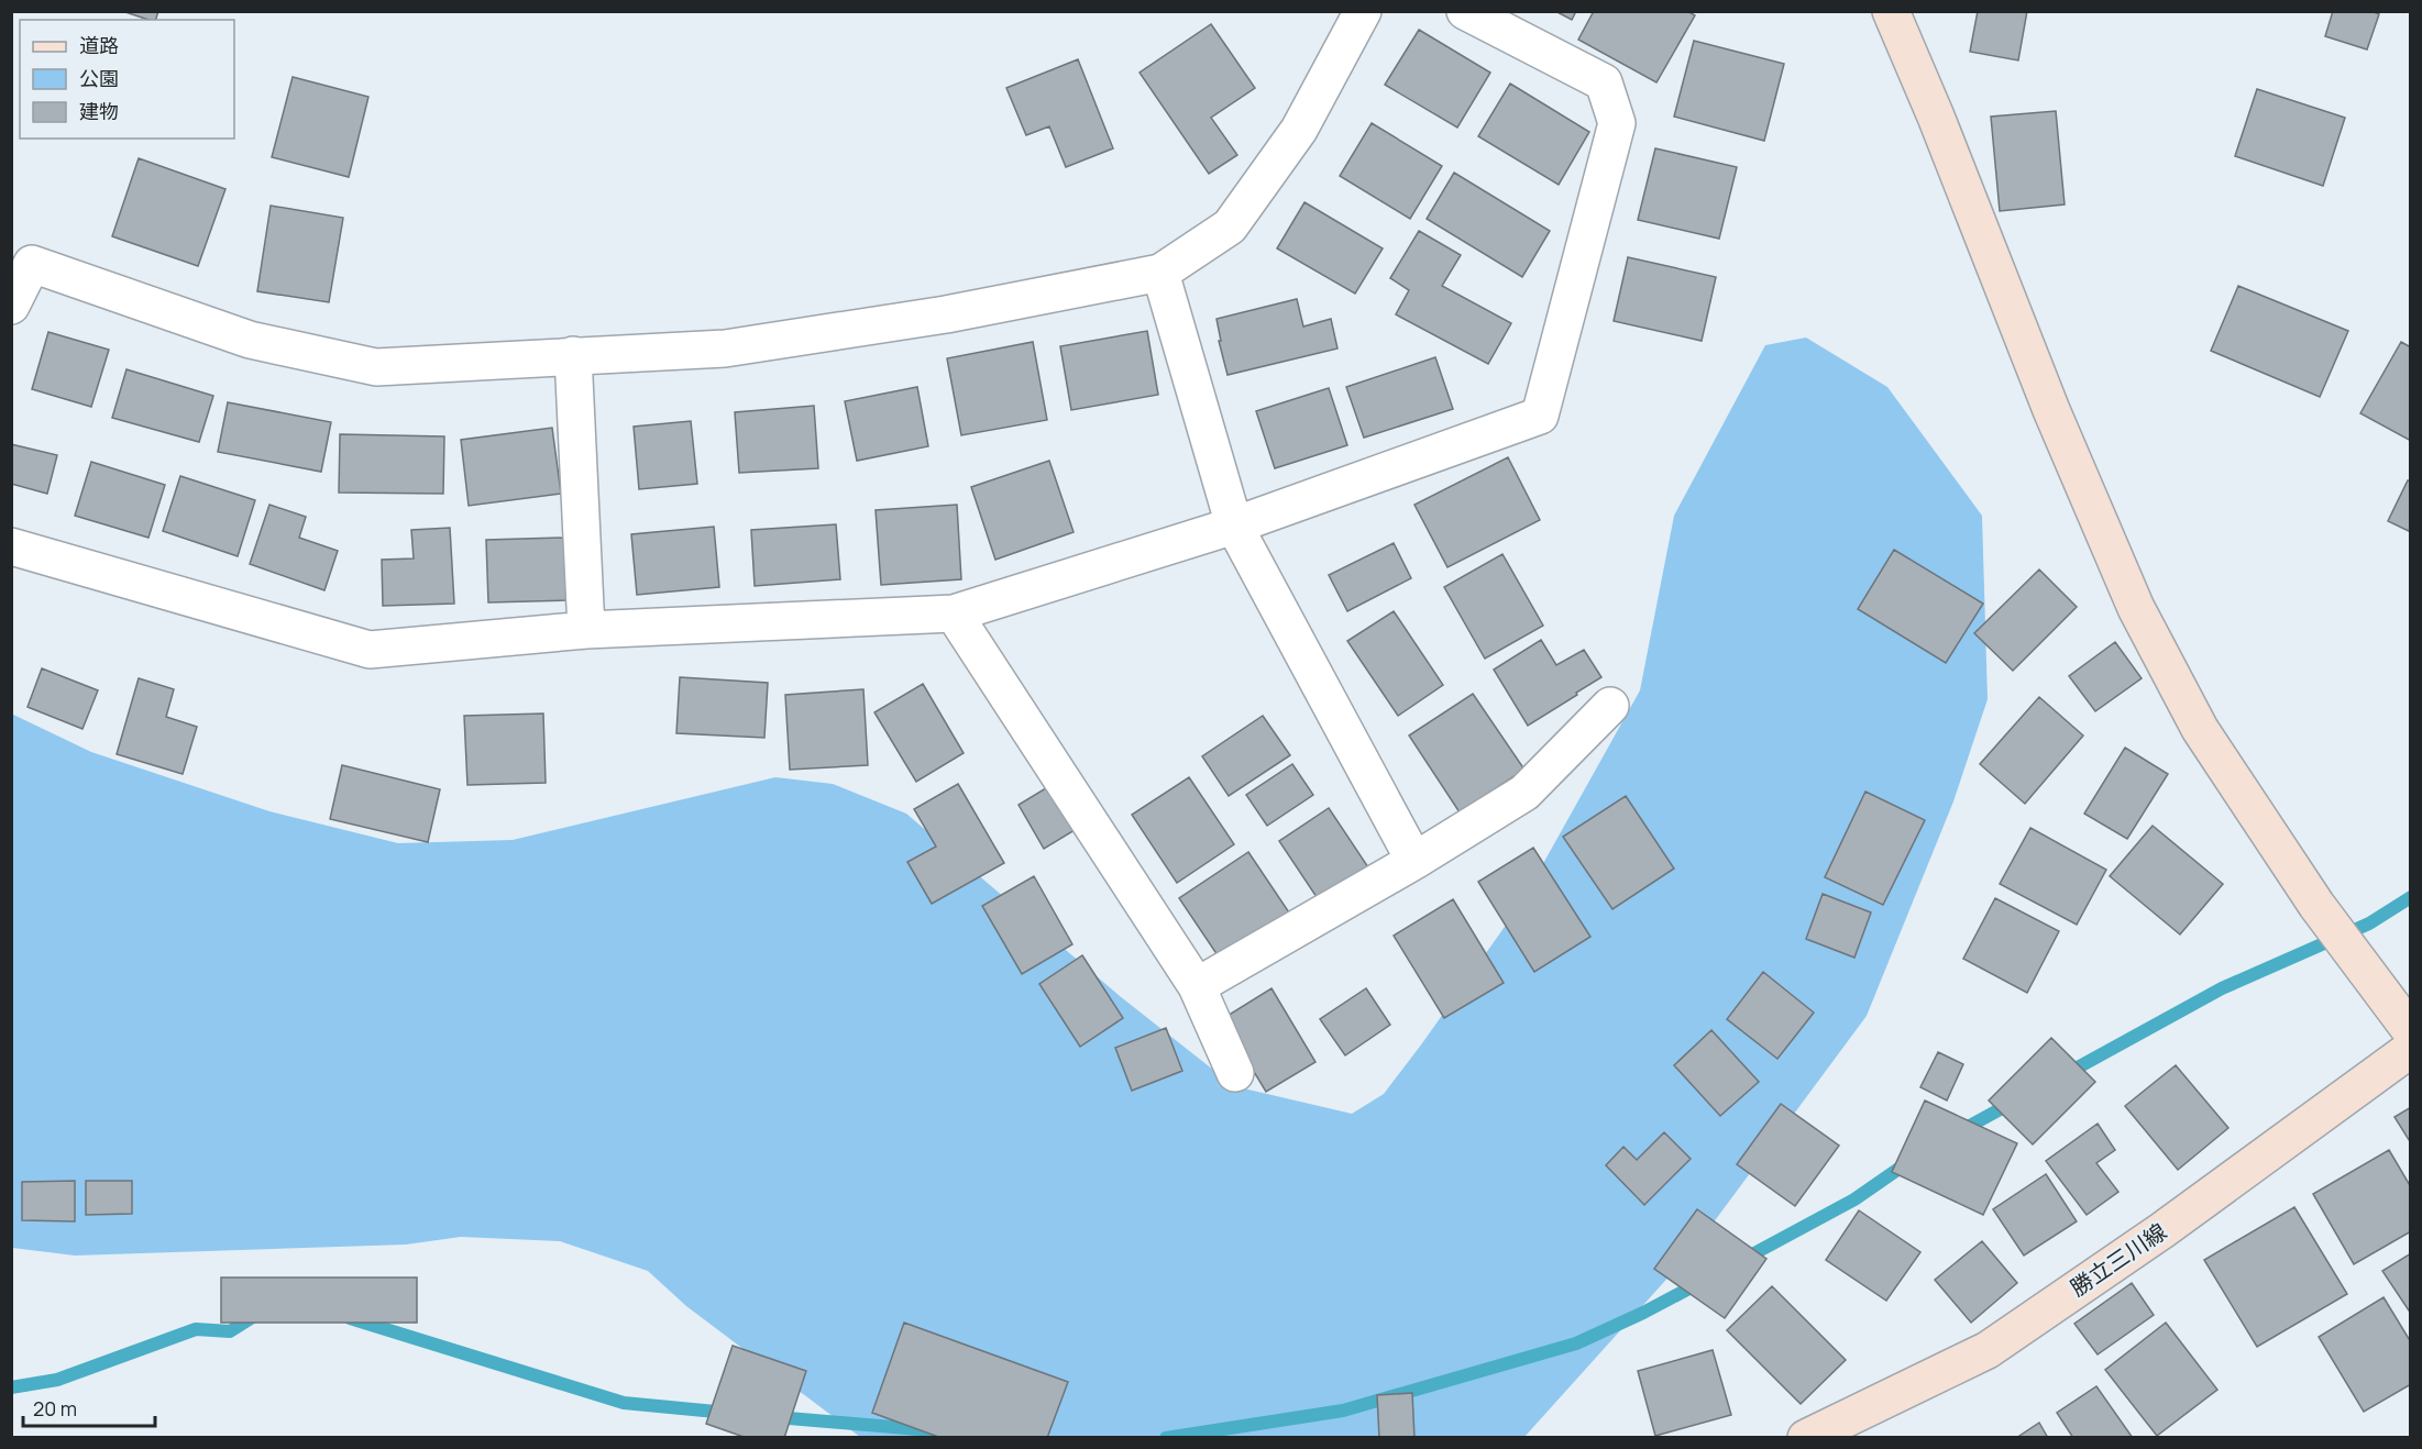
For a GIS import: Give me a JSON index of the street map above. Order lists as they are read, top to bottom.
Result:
{
  "streets": {
    "street": ["勝立三川線"]
  },
  "legend": ["道路", "公園", "建物"],
  "scale_bar": "20 m"
}
